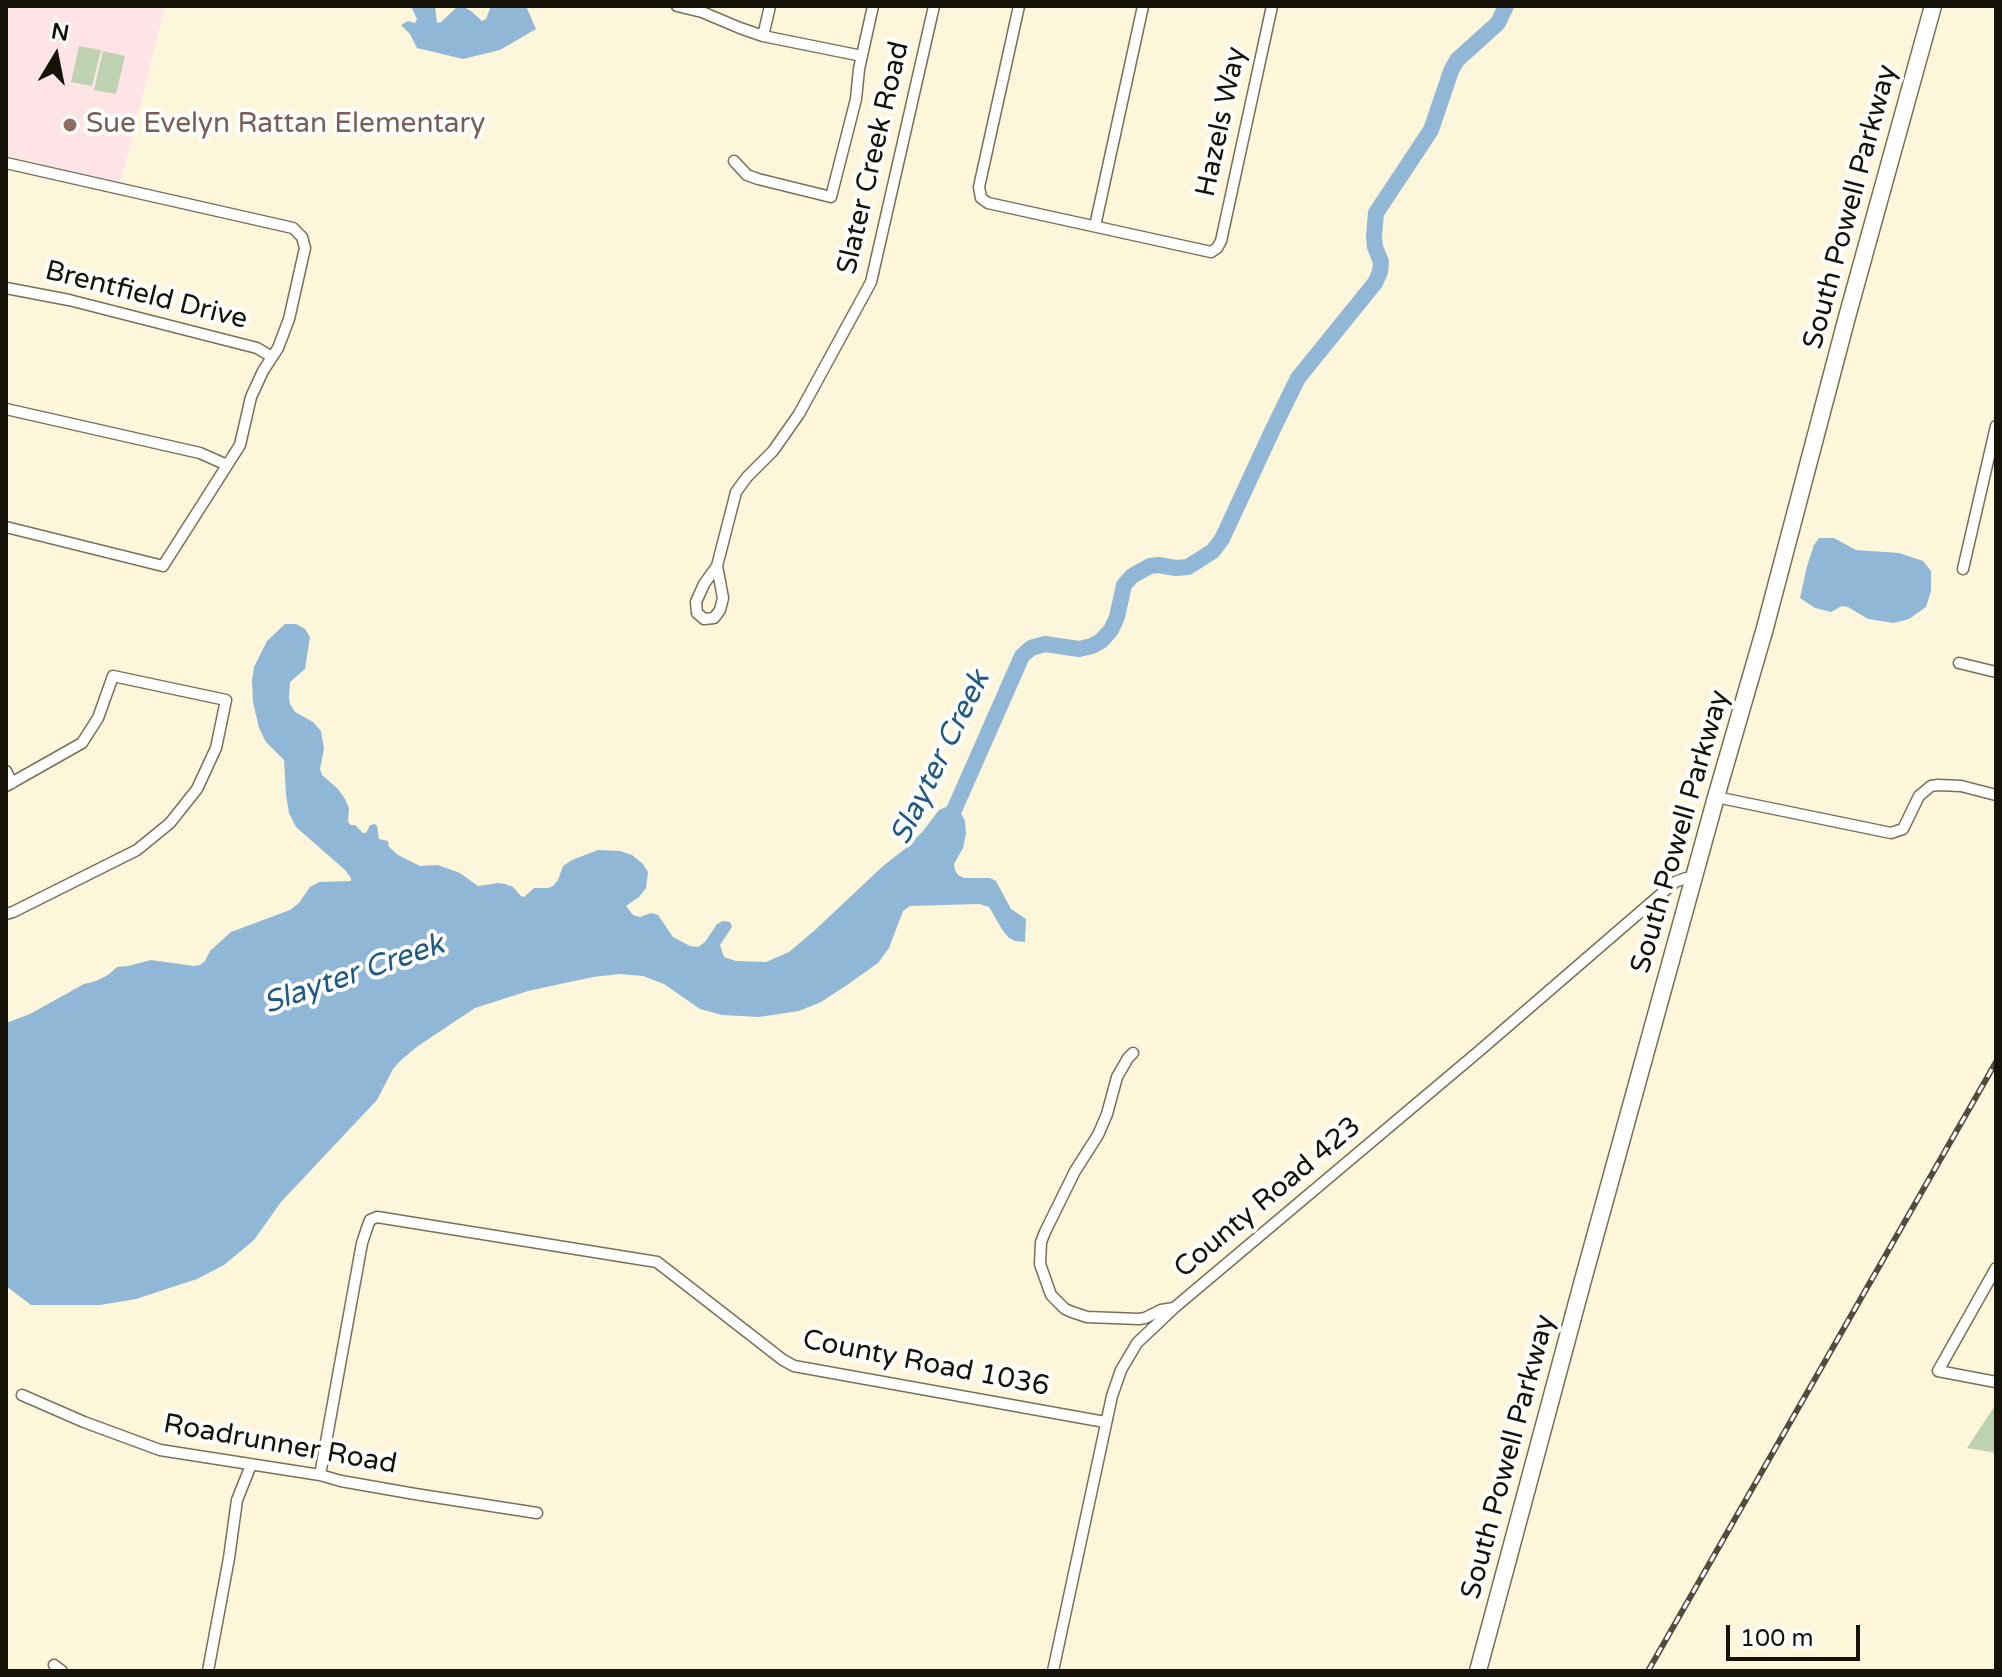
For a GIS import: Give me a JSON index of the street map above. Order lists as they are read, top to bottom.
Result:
{
  "streets": {
    "main road": ["South Powell Parkway"],
    "street": [
      "Hazels Way",
      "Slater Creek Road",
      "Brentfield Drive",
      "County Road 423",
      "County Road 1036",
      "Roadrunner Road"
    ]
  },
  "crossings": [
    ["South Powell Parkway", "County Road 423"],
    ["County Road 423", "County Road 1036"],
    ["County Road 1036", "Roadrunner Road"]
  ],
  "water": ["Slayter Creek"],
  "places": ["Sue Evelyn Rattan Elementary"],
  "scale_bar": "100 m",
  "north": "top"
}
